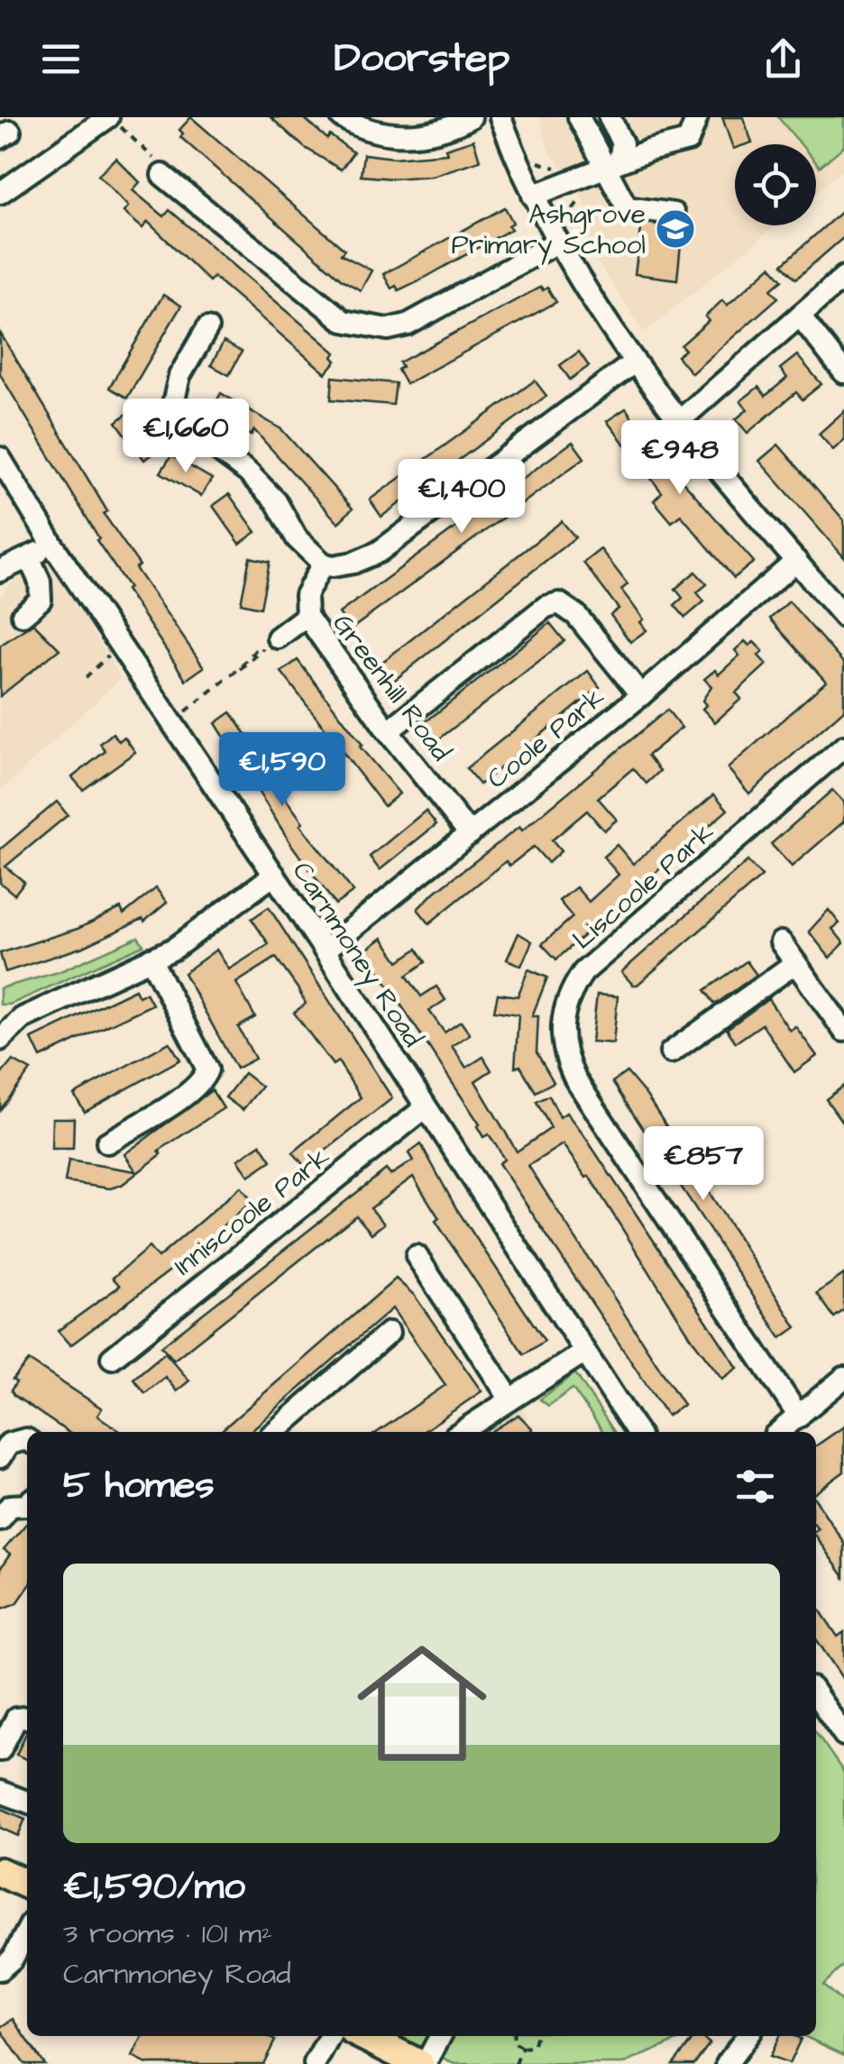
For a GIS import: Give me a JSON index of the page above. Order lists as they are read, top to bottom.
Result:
{
  "streets": {
    "street": [
      "Greenhill Road",
      "Coole Park",
      "Liscoole Park",
      "Carnmoney Road",
      "Inniscoole Park"
    ]
  },
  "crossings": [
    ["Greenhill Road", "Coole Park"],
    ["Coole Park", "Carnmoney Road"],
    ["Carnmoney Road", "Inniscoole Park"]
  ],
  "places": {
    "school or university": ["Ashgrove Primary School"]
  },
  "page": {
    "header": "Doorstep",
    "price": [
      "€1,660",
      "€948",
      "€1,400",
      "€1,590",
      "€857"
    ],
    "heading": "5 homes",
    "list": [
      {
        "name": "€1,590/mo",
        "note": "3 rooms · 101 m² · Carnmoney Road"
      }
    ]
  }
}
